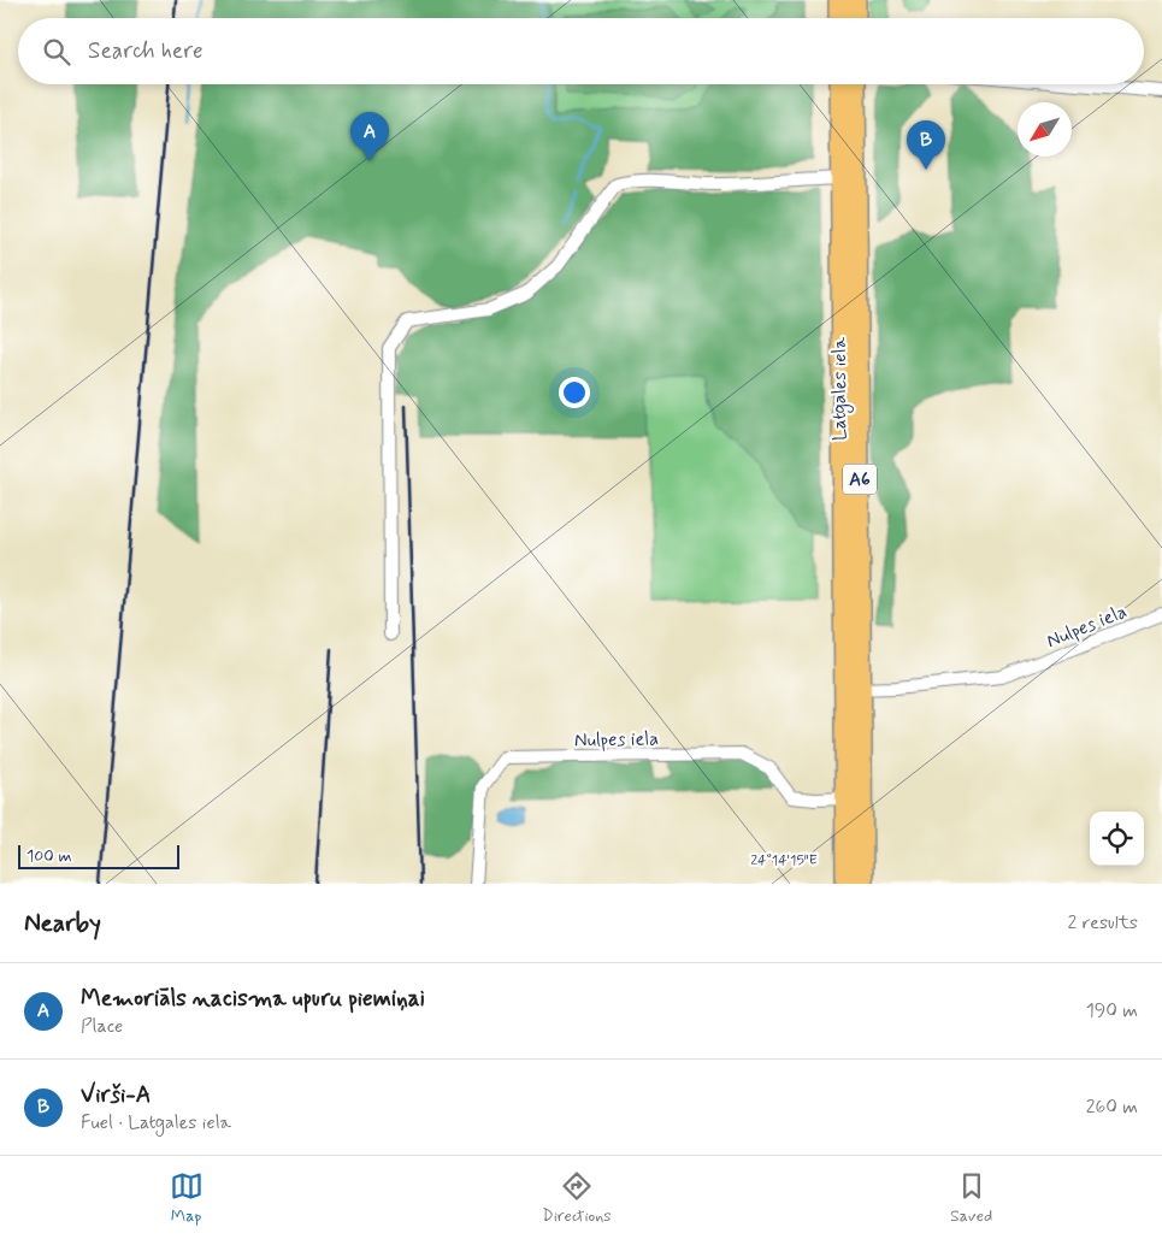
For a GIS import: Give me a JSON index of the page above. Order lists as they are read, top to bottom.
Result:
{
  "streets": {
    "highway": ["Latgales iela", "A6"],
    "street": ["Nulpes iela"]
  },
  "crossings": [
    ["Latgales iela", "Nulpes iela"]
  ],
  "scale_bar": "100 m",
  "north": "bottom left",
  "page": {
    "search": "Search here",
    "pins": ["A", "B"],
    "scale": "100 m",
    "heading": ["Nearby", "2 results"],
    "list": [
      {
        "mark": "A",
        "name": "Memoriāls nacisma upuru piemiņai",
        "note": "Place",
        "value": "190 m"
      },
      {
        "mark": "B",
        "name": "Virši-A",
        "note": "Fuel · Latgales iela",
        "value": "260 m"
      }
    ],
    "nav": ["Map", "Directions", "Saved"]
  },
  "coordinates": ["24°14'15\"E"]
}
